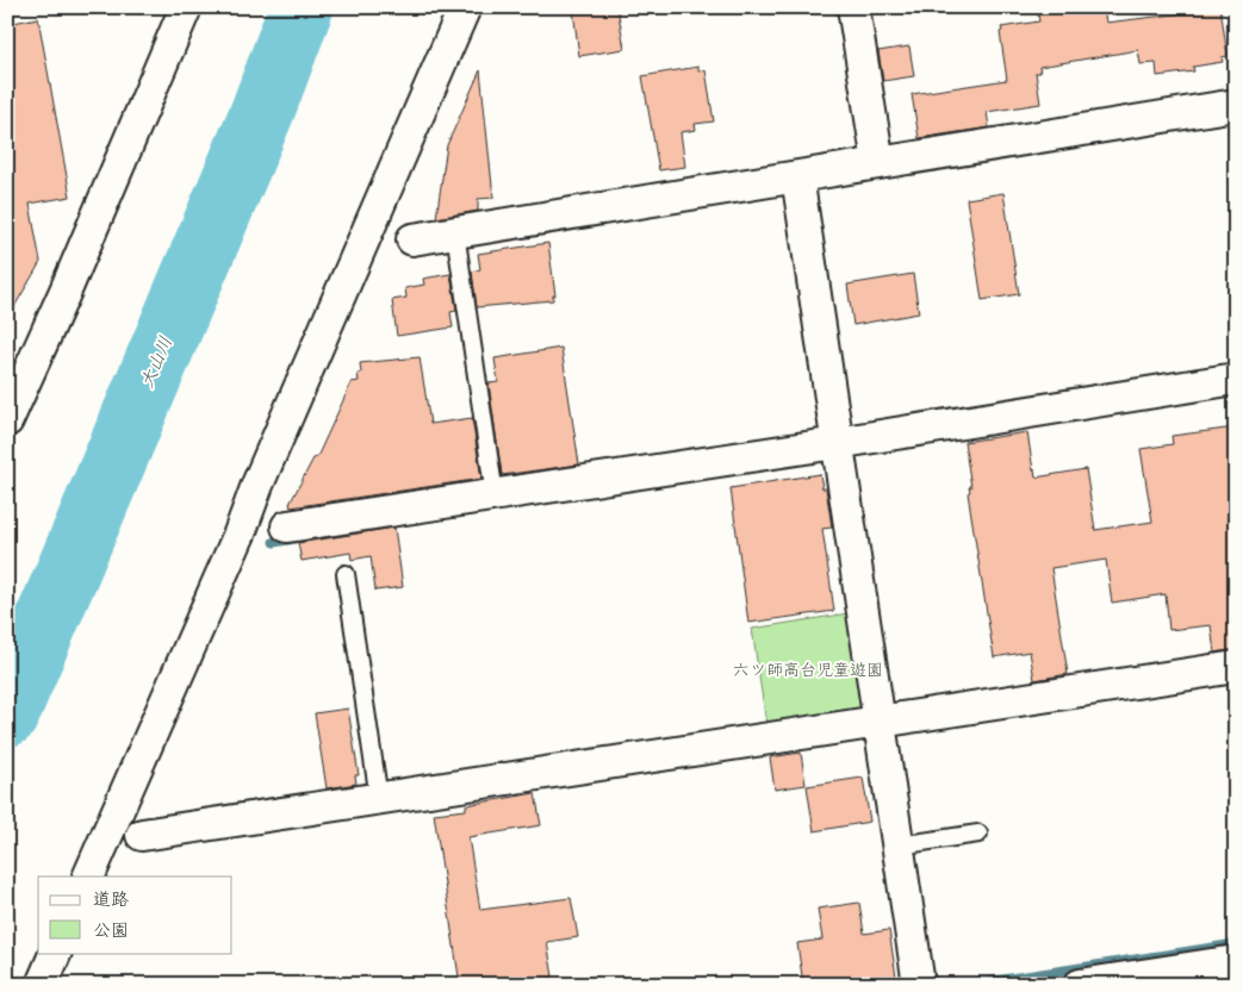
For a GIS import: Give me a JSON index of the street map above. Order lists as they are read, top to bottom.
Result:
{
  "water": ["大山川"],
  "parks": ["六ツ師高台児童遊園"],
  "legend": ["道路", "公園"]
}
